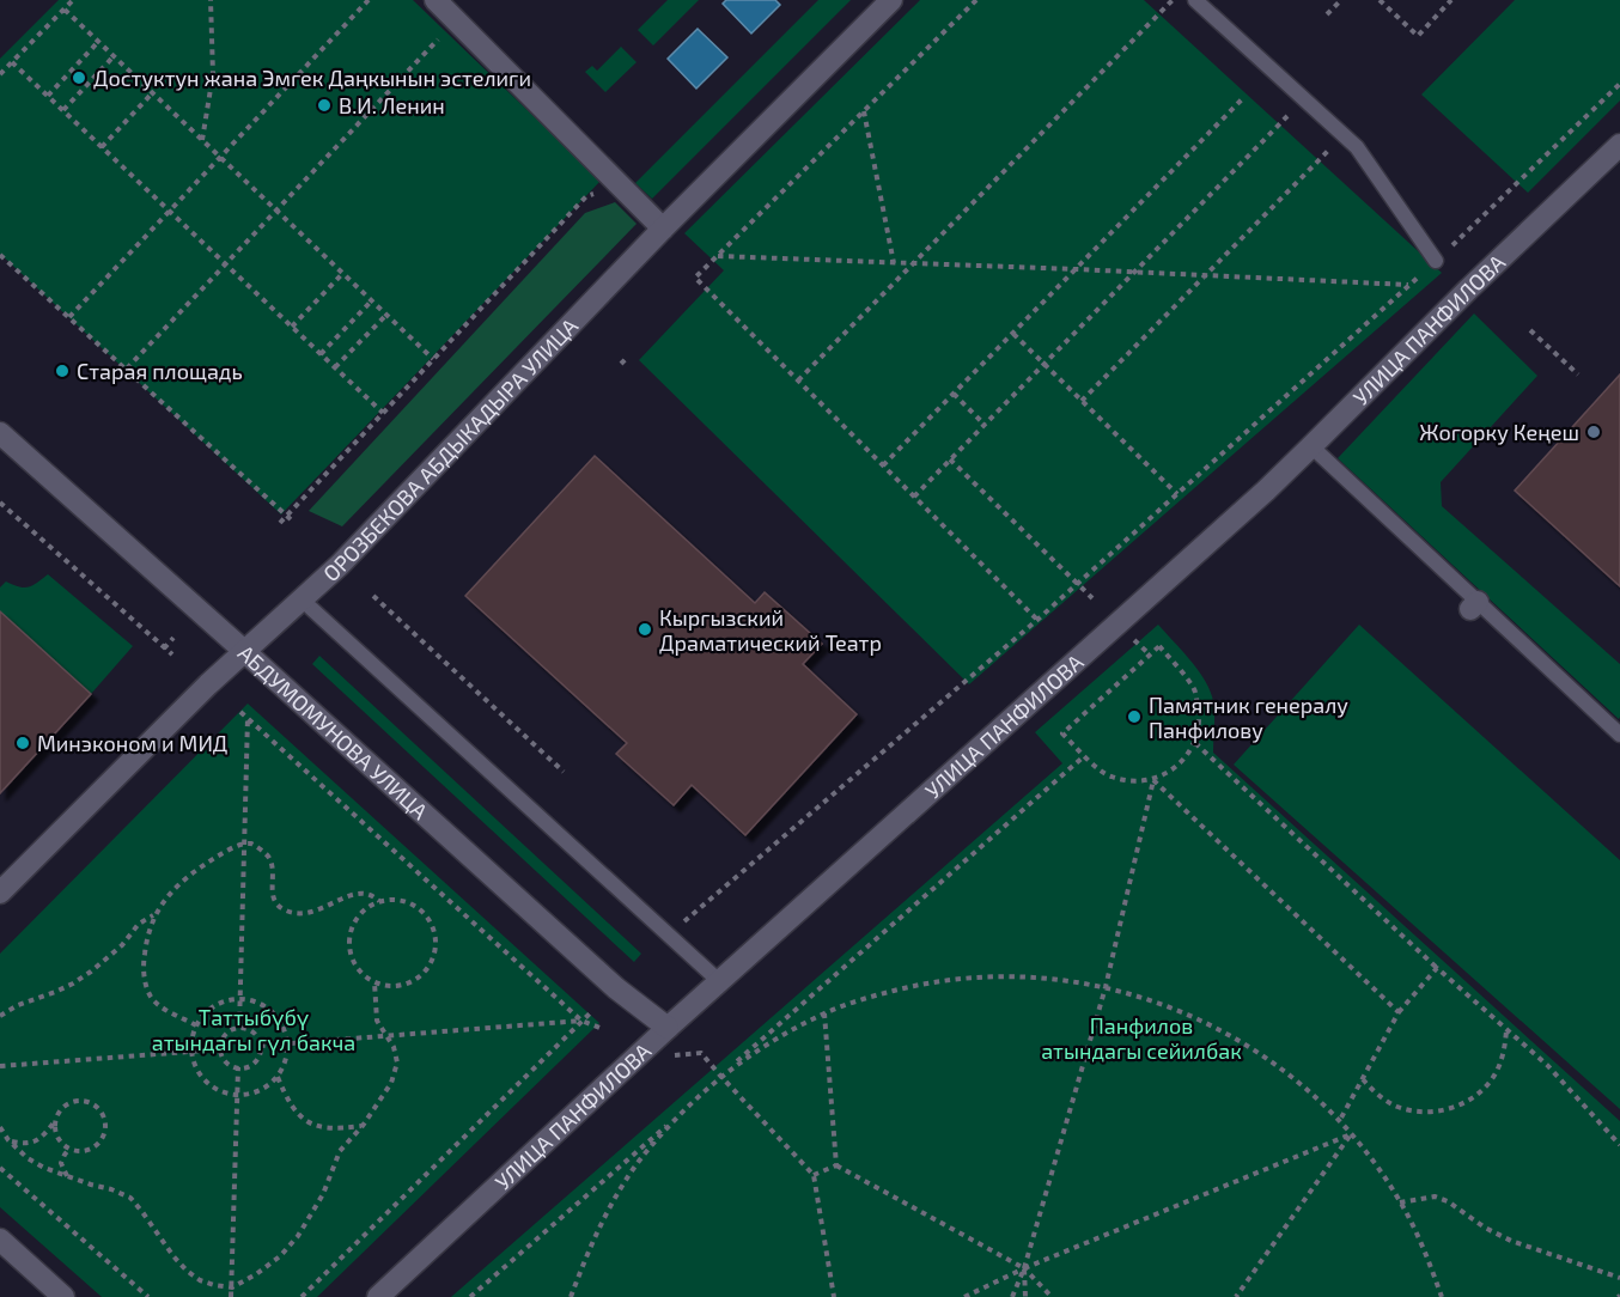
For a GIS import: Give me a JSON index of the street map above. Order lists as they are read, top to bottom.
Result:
{
  "streets": {
    "street": ["УЛИЦА ПАНФИЛОВА", "ОРОЗБЕКОВА АБДЫКАДЫРА УЛИЦА", "АБДУМОМУНОВА УЛИЦА"]
  },
  "crossings": [
    ["УЛИЦА ПАНФИЛОВА", "АБДУМОМУНОВА УЛИЦА"],
    ["ОРОЗБЕКОВА АБДЫКАДЫРА УЛИЦА", "АБДУМОМУНОВА УЛИЦА"]
  ],
  "parks": ["Таттыбүбү атындагы гүл бакча", "Панфилов атындагы сейилбак"],
  "places": [
    "Достуктун жана Эмгек Даңкынын эстелиги",
    "В.И. Ленин",
    "Старая площадь",
    "Жогорку Кеңеш",
    "Кыргызский Драматический Театр",
    "Памятник генералу Панфилову",
    "Минэконом и МИД"
  ]
}
